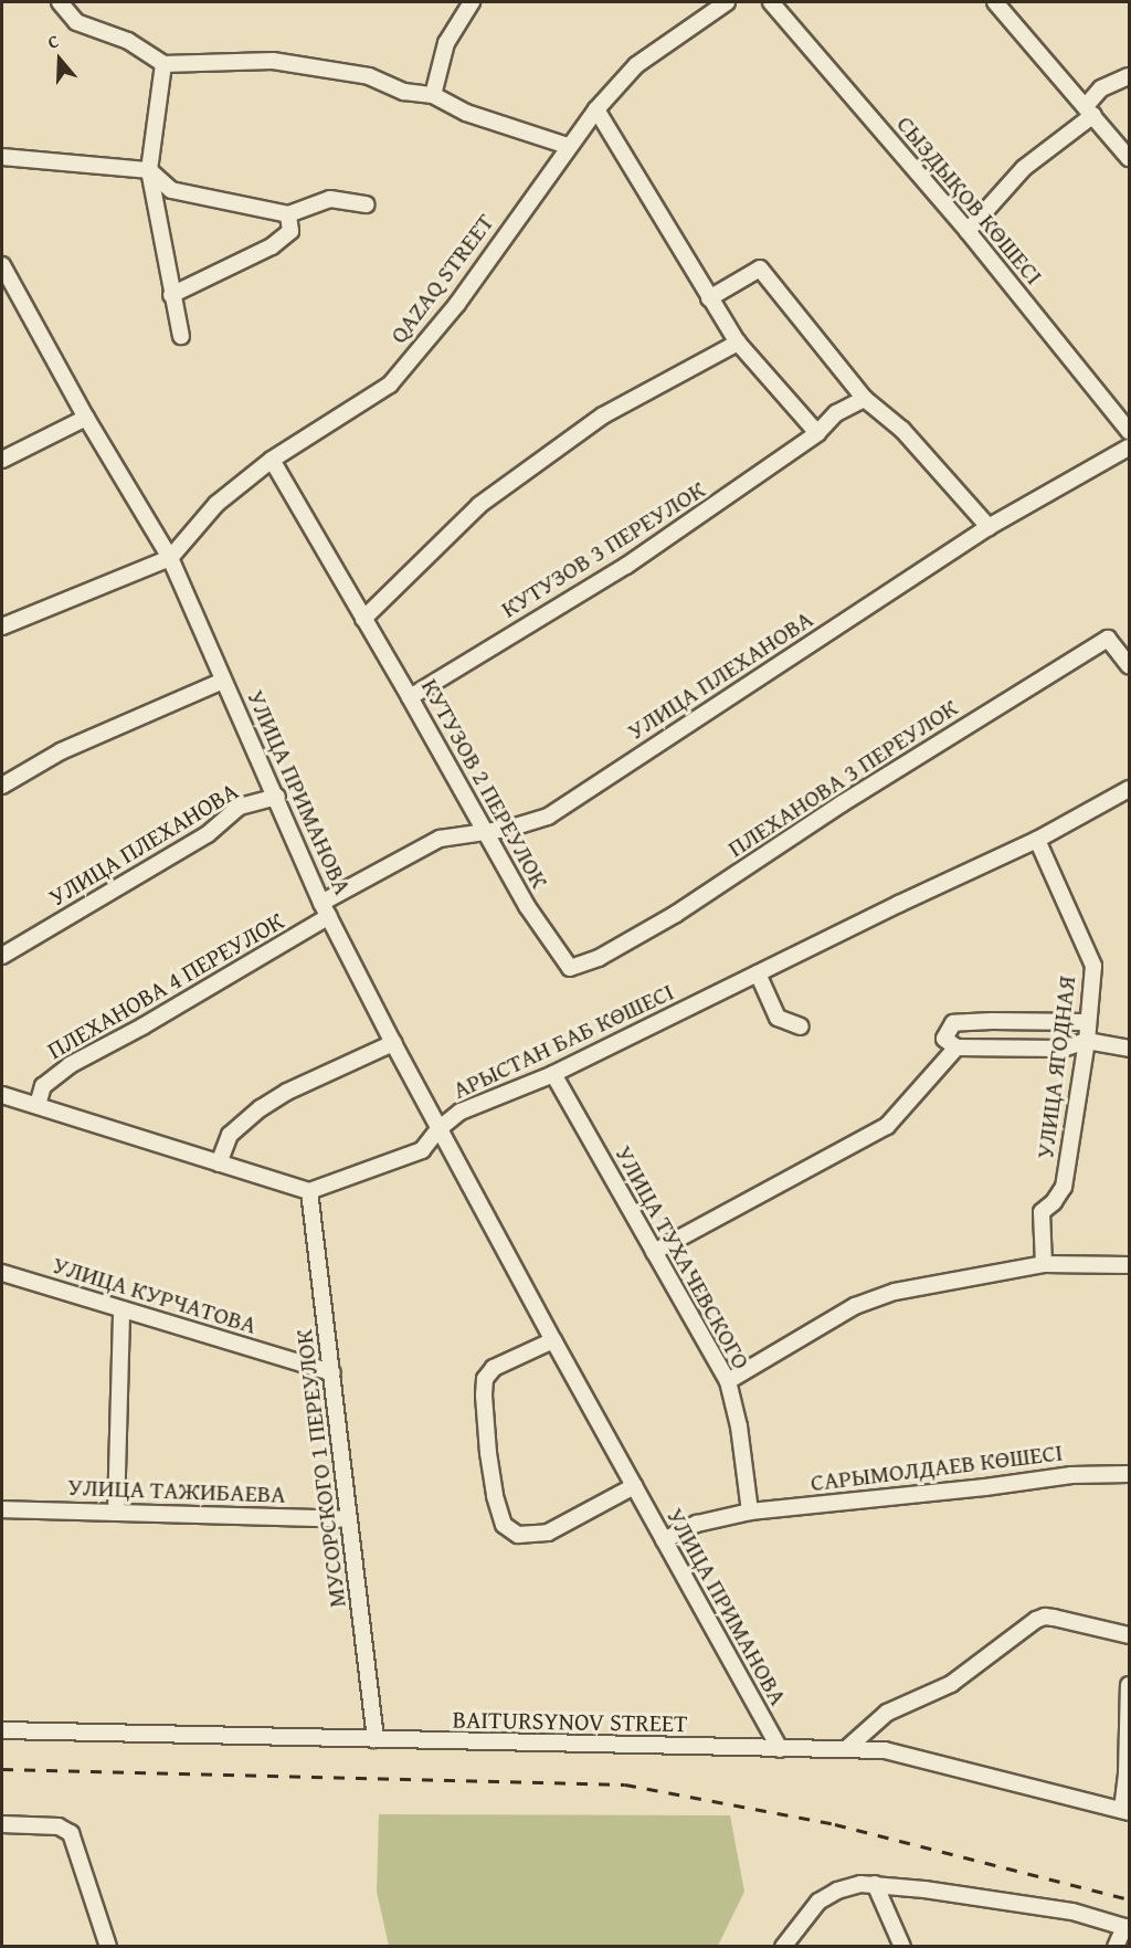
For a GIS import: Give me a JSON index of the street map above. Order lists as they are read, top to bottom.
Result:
{
  "streets": {
    "street": [
      "СЫЗДЫҚОВ КӨШЕСІ",
      "QAZAQ STREET",
      "КУТУЗОВ 3 ПЕРЕУЛОК",
      "УЛИЦА ПЛЕХАНОВА",
      "ПЛЕХАНОВА 3 ПЕРЕУЛОК",
      "КУТУЗОВ 2 ПЕРЕУЛОК",
      "УЛИЦА ПРИМАНОВА",
      "ПЛЕХАНОВА 4 ПЕРЕУЛОК",
      "АРЫСТАН БАБ КӨШЕСІ",
      "УЛИЦА ЯГОДНАЯ",
      "УЛИЦА ТУХАЧЕВСКОГО",
      "УЛИЦА КУРЧАТОВА",
      "САРЫМОЛДАЕВ КӨШЕСІ",
      "МУСОРСКОГО 1 ПЕРЕУЛОК",
      "УЛИЦА ТАЖИБАЕВА",
      "BAITURSYNOV STREET"
    ]
  },
  "crossings": [
    ["QAZAQ STREET", "КУТУЗОВ 2 ПЕРЕУЛОК"],
    ["QAZAQ STREET", "УЛИЦА ПРИМАНОВА"],
    ["КУТУЗОВ 3 ПЕРЕУЛОК", "КУТУЗОВ 2 ПЕРЕУЛОК"],
    ["УЛИЦА ПЛЕХАНОВА", "КУТУЗОВ 2 ПЕРЕУЛОК"],
    ["УЛИЦА ПЛЕХАНОВА", "УЛИЦА ПРИМАНОВА"],
    ["УЛИЦА ПЛЕХАНОВА", "ПЛЕХАНОВА 4 ПЕРЕУЛОК"],
    ["ПЛЕХАНОВА 3 ПЕРЕУЛОК", "КУТУЗОВ 2 ПЕРЕУЛОК"],
    ["УЛИЦА ПРИМАНОВА", "ПЛЕХАНОВА 4 ПЕРЕУЛОК"],
    ["УЛИЦА ПРИМАНОВА", "АРЫСТАН БАБ КӨШЕСІ"],
    ["УЛИЦА ПРИМАНОВА", "САРЫМОЛДАЕВ КӨШЕСІ"],
    ["УЛИЦА ПРИМАНОВА", "BAITURSYNOV STREET"],
    ["АРЫСТАН БАБ КӨШЕСІ", "УЛИЦА ЯГОДНАЯ"],
    ["АРЫСТАН БАБ КӨШЕСІ", "УЛИЦА ТУХАЧЕВСКОГО"],
    ["АРЫСТАН БАБ КӨШЕСІ", "МУСОРСКОГО 1 ПЕРЕУЛОК"],
    ["УЛИЦА ТУХАЧЕВСКОГО", "САРЫМОЛДАЕВ КӨШЕСІ"],
    ["УЛИЦА КУРЧАТОВА", "МУСОРСКОГО 1 ПЕРЕУЛОК"],
    ["МУСОРСКОГО 1 ПЕРЕУЛОК", "УЛИЦА ТАЖИБАЕВА"],
    ["МУСОРСКОГО 1 ПЕРЕУЛОК", "BAITURSYNOV STREET"]
  ],
  "north": "top"
}
